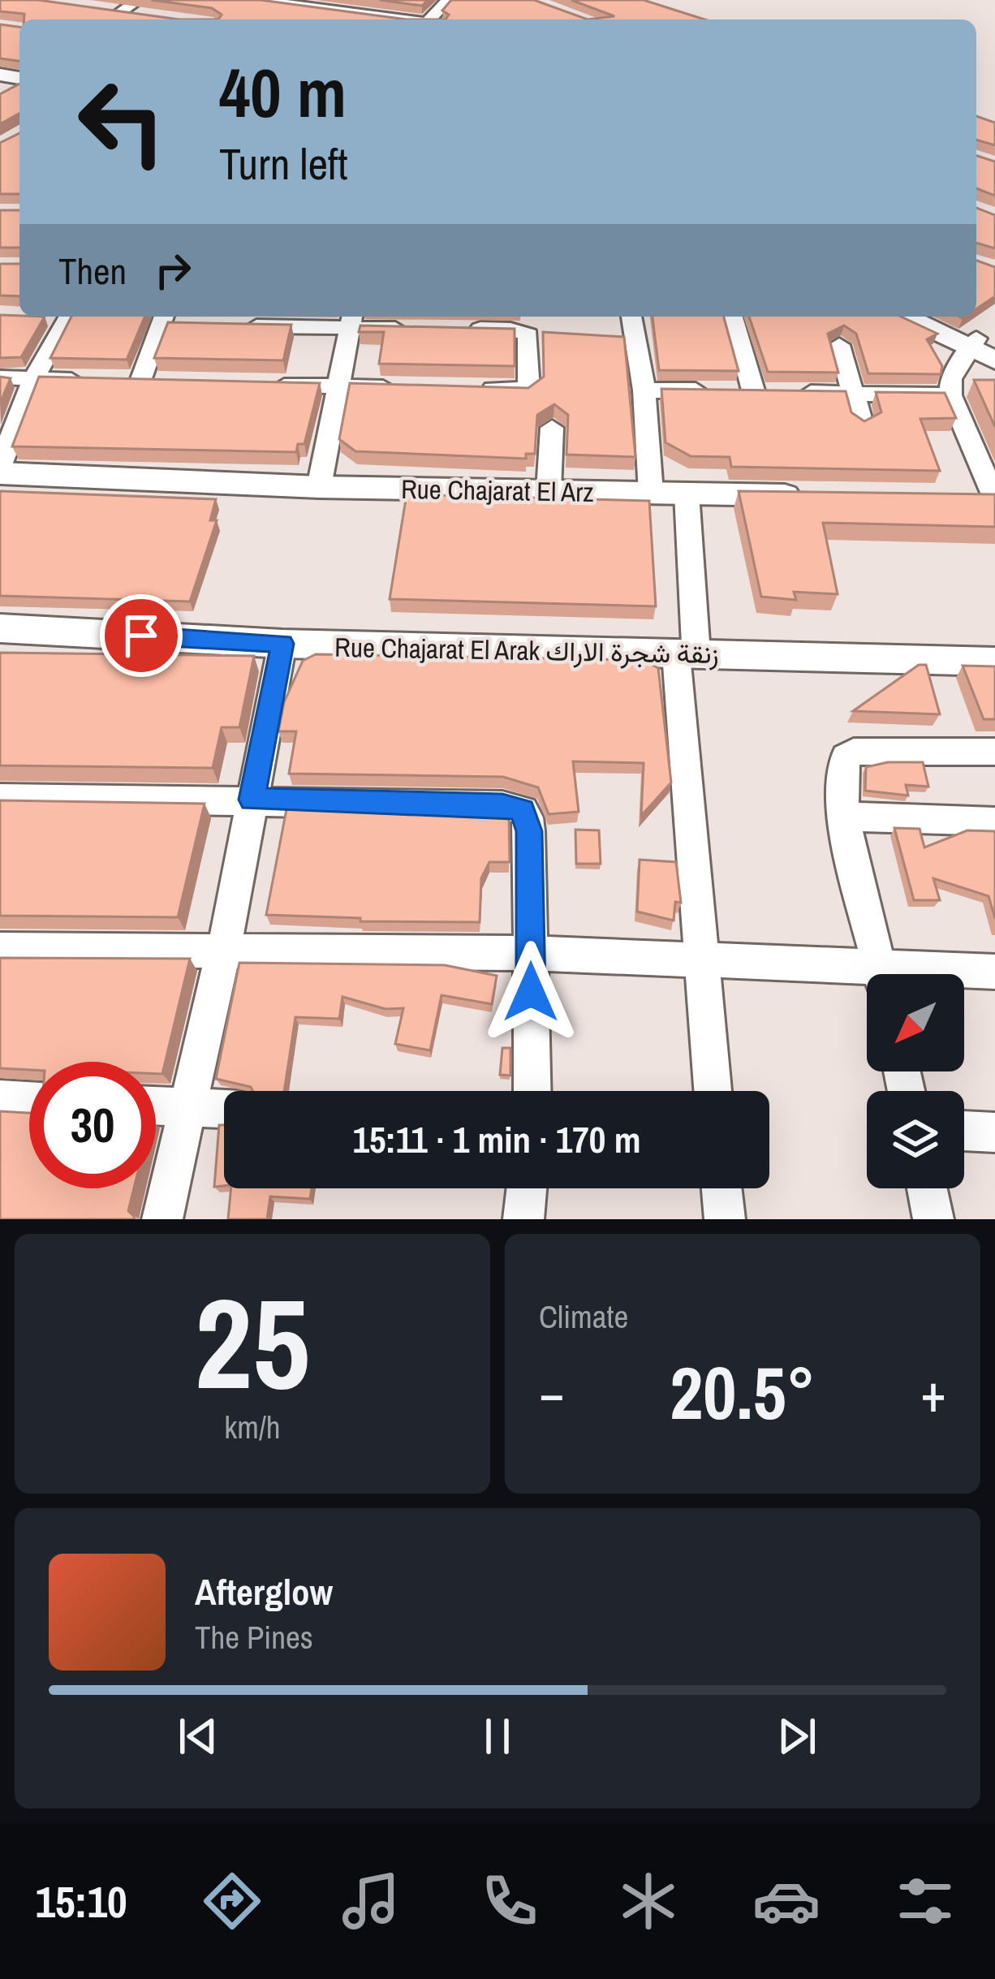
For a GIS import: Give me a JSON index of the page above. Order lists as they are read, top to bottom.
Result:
{
  "streets": {
    "street": ["Rue Chajarat El Arz", "Rue Chajarat El Arak زنقة شجرة الاراك"]
  },
  "north": "bottom left",
  "page": {
    "turn": ["40 m", "Turn left"],
    "then": "Then",
    "limit": "30",
    "trip": "15:11 · 1 min · 170 m",
    "tile": [
      ["25", "km/h"],
      "Climate"
    ],
    "heat": ["−", "20.5°", "+"],
    "song": ["Afterglow", "The Pines"],
    "tabs": "15:10"
  }
}
